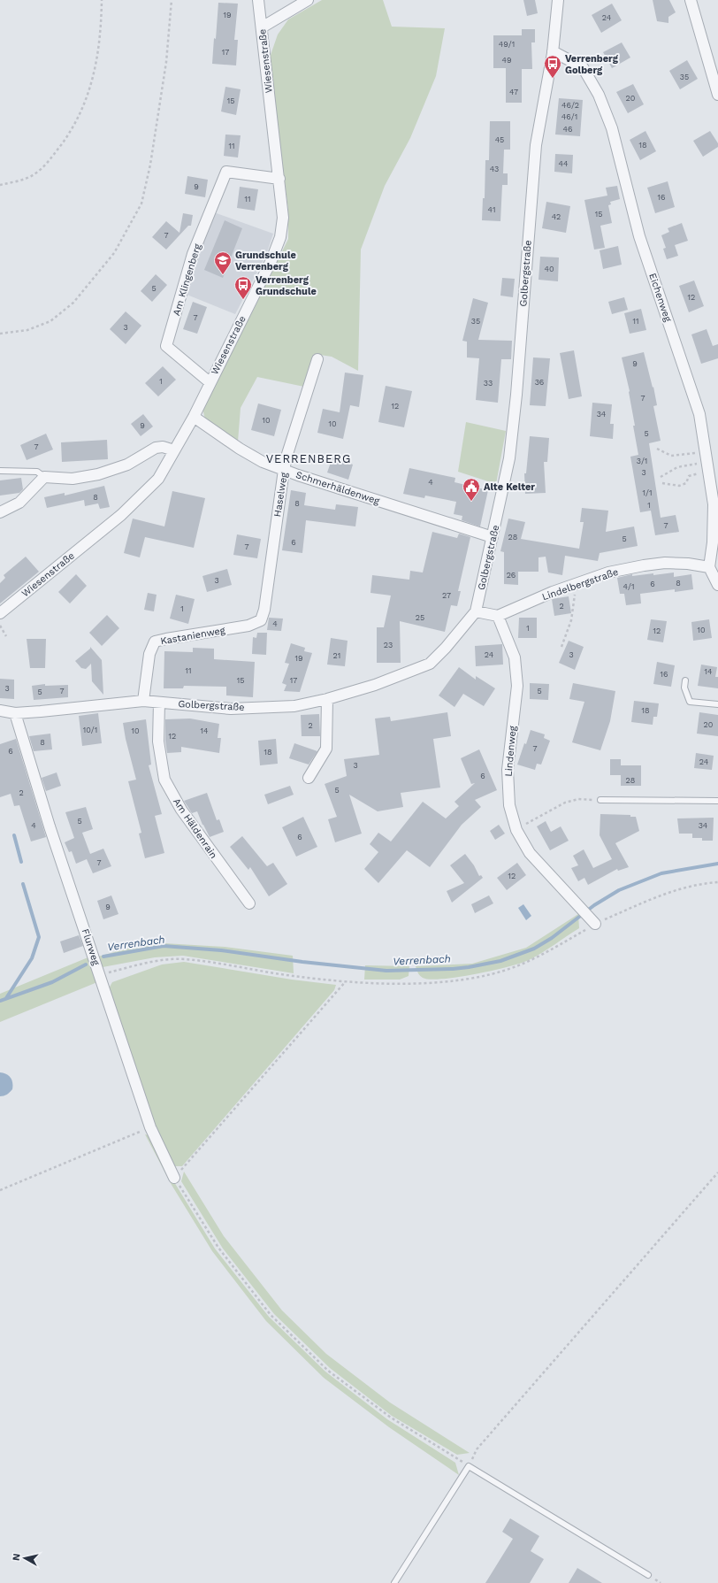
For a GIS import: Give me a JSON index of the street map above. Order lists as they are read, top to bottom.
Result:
{
  "streets": {
    "street": [
      "Wiesenstraße",
      "Golbergstraße",
      "Am Klingenberg",
      "Eichenweg",
      "Schmerhäldenweg",
      "Haselweg",
      "Lindelbergstraße",
      "Kastanienweg",
      "Lindenweg",
      "Am Häldenrain",
      "Flurweg"
    ]
  },
  "crossings": [
    ["Wiesenstraße", "Am Klingenberg"],
    ["Wiesenstraße", "Schmerhäldenweg"],
    ["Golbergstraße", "Eichenweg"],
    ["Golbergstraße", "Schmerhäldenweg"],
    ["Golbergstraße", "Kastanienweg"],
    ["Golbergstraße", "Am Häldenrain"],
    ["Golbergstraße", "Flurweg"],
    ["Eichenweg", "Lindelbergstraße"],
    ["Schmerhäldenweg", "Haselweg"],
    ["Haselweg", "Kastanienweg"],
    ["Lindelbergstraße", "Lindenweg"]
  ],
  "districts": ["VERRENBERG"],
  "water": ["Verrenbach"],
  "places": {
    "bus stop": ["Verrenberg Golberg", "Verrenberg Grundschule"],
    "school or university": ["Grundschule Verrenberg"],
    "public building": ["Alte Kelter"]
  },
  "house_numbers": [
    "19",
    "24",
    "49/1",
    "17",
    "49",
    "35",
    "47",
    "20",
    "15",
    "46/2",
    "46/1",
    "46",
    "45",
    "18",
    "11",
    "44",
    "43",
    "9",
    "16",
    "11",
    "41",
    "15",
    "42",
    "7",
    "40",
    "5",
    "12",
    "7",
    "35",
    "11",
    "3",
    "9",
    "1",
    "36",
    "33",
    "7",
    "12",
    "34",
    "10",
    "10",
    "9",
    "5",
    "7",
    "3/1",
    "3",
    "4",
    "1/1",
    "8",
    "8",
    "1",
    "7",
    "28",
    "5",
    "6",
    "7",
    "26",
    "3",
    "8",
    "6",
    "4/1",
    "27",
    "2",
    "1",
    "25",
    "4",
    "1",
    "10",
    "12",
    "23",
    "24",
    "3",
    "21",
    "19",
    "11",
    "14",
    "16",
    "15",
    "17",
    "3",
    "7",
    "5",
    "5",
    "18",
    "20",
    "2",
    "10/1",
    "10",
    "14",
    "12",
    "8",
    "7",
    "6",
    "18",
    "24",
    "3",
    "6",
    "28",
    "5",
    "2",
    "5",
    "4",
    "34",
    "6",
    "7",
    "12",
    "9"
  ],
  "north": "left"
}
